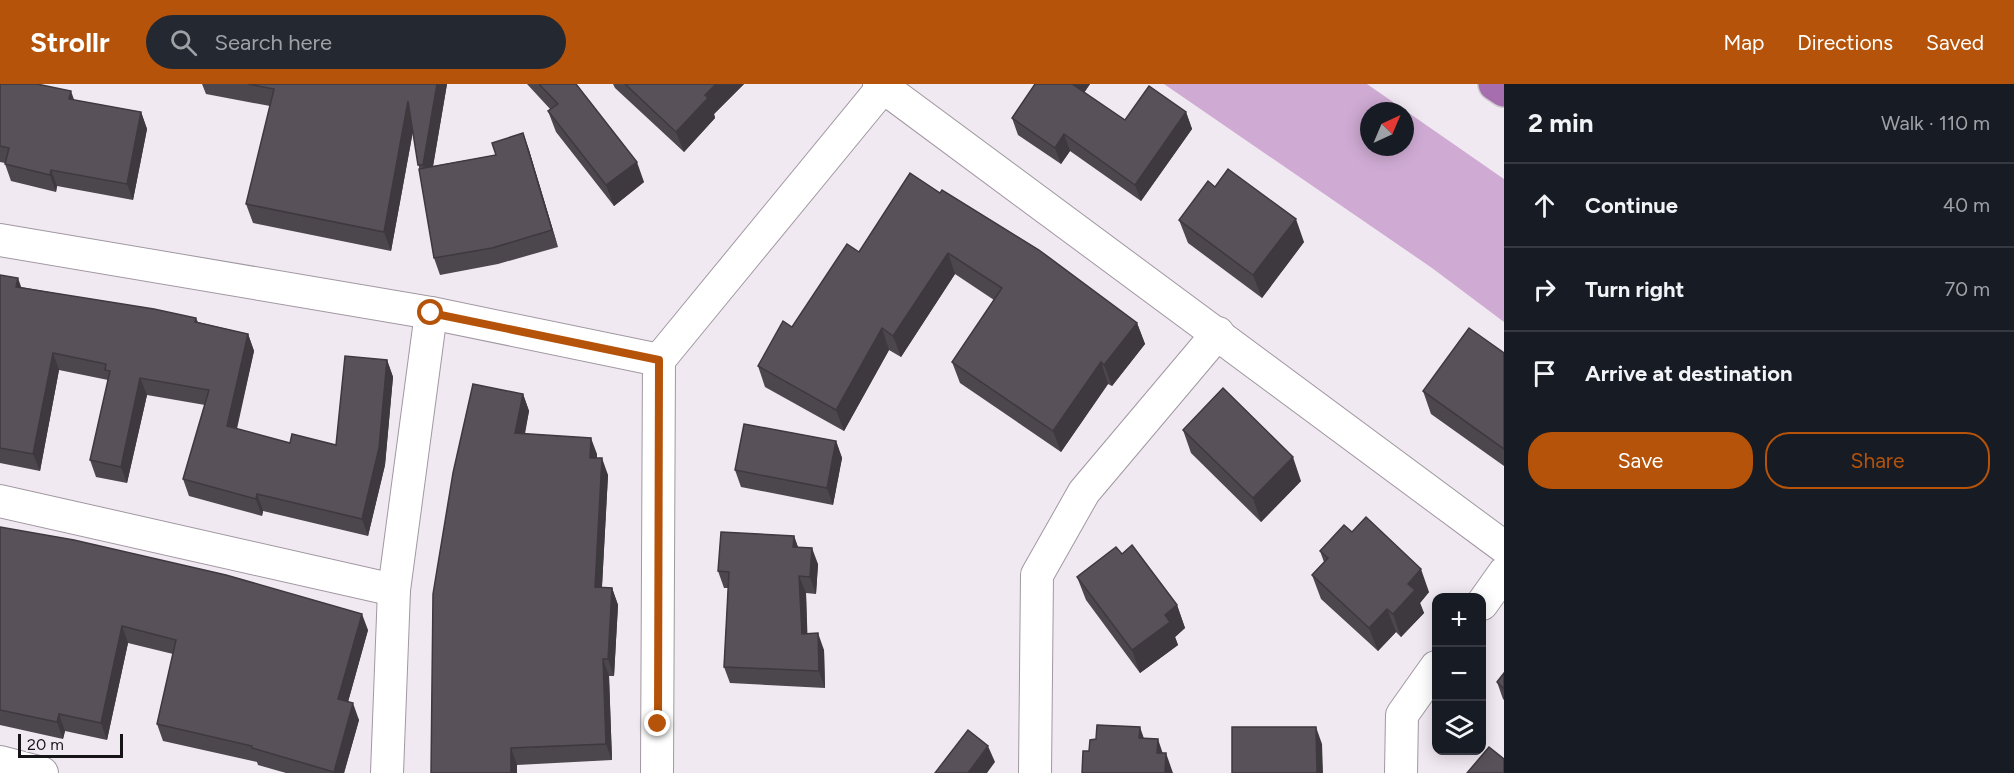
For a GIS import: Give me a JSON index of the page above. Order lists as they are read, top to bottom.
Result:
{
  "scale_bar": "20 m",
  "north": "top right",
  "page": {
    "header": "Strollr",
    "search": "Search here",
    "nav": ["Map", "Directions", "Saved"],
    "heading": ["2 min", "Walk · 110 m"],
    "list": [
      ["Continue", "40 m"],
      ["Turn right", "70 m"],
      "Arrive at destination"
    ],
    "buttons": ["Save", "Share"],
    "map_buttons": ["+", "−"],
    "scale": "20 m"
  }
}
